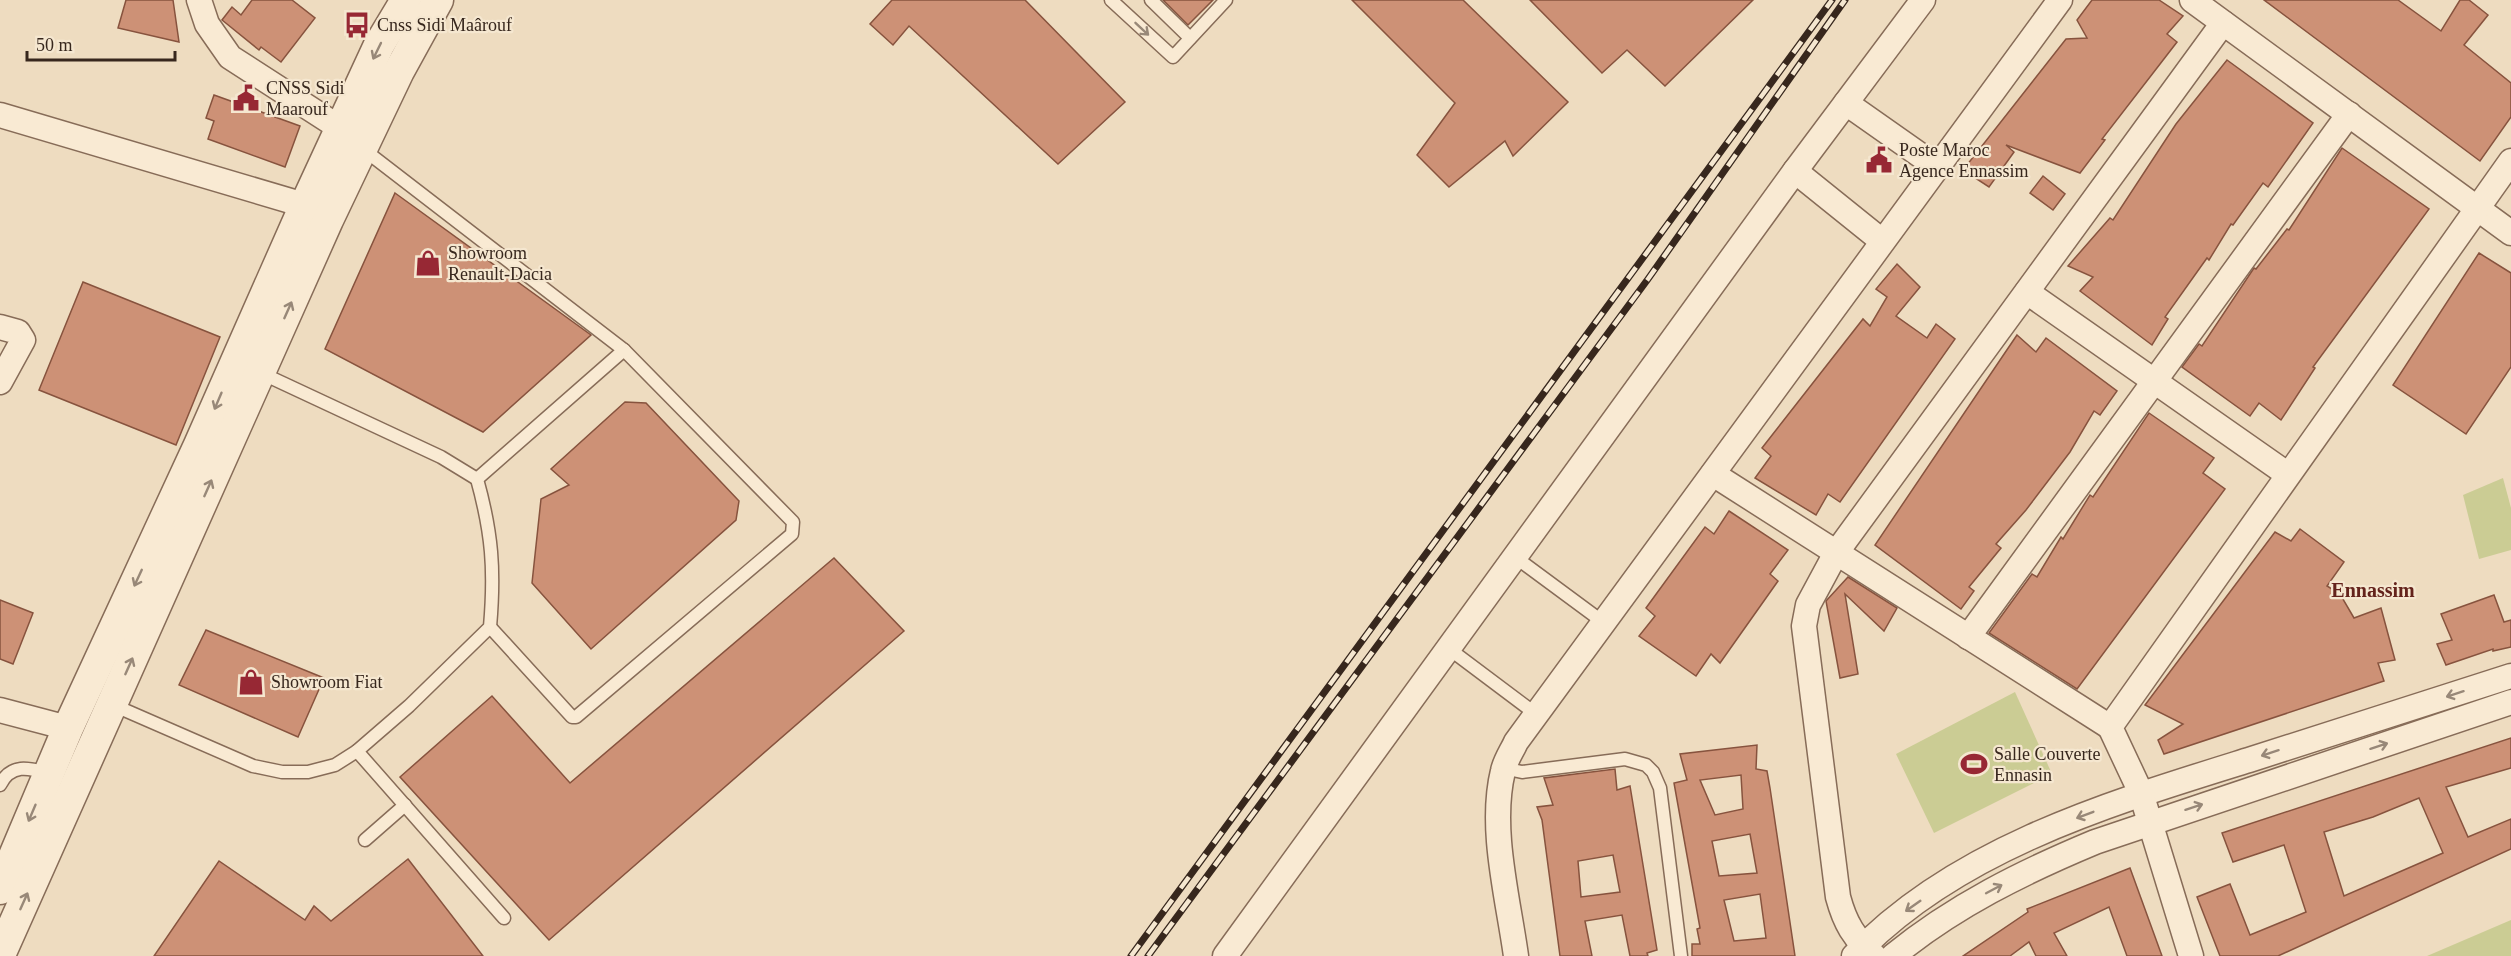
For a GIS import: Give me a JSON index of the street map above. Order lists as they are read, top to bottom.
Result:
{
  "districts": ["Ennassim"],
  "places": {
    "bus stop": ["Cnss Sidi Maârouf"],
    "public building": ["CNSS Sidi Maarouf", "Poste Maroc Agence Ennassim"],
    "shop": ["Showroom Renault-Dacia", "Showroom Fiat"],
    "sports": ["Salle Couverte Ennasin"]
  },
  "scale_bar": "50 m"
}
